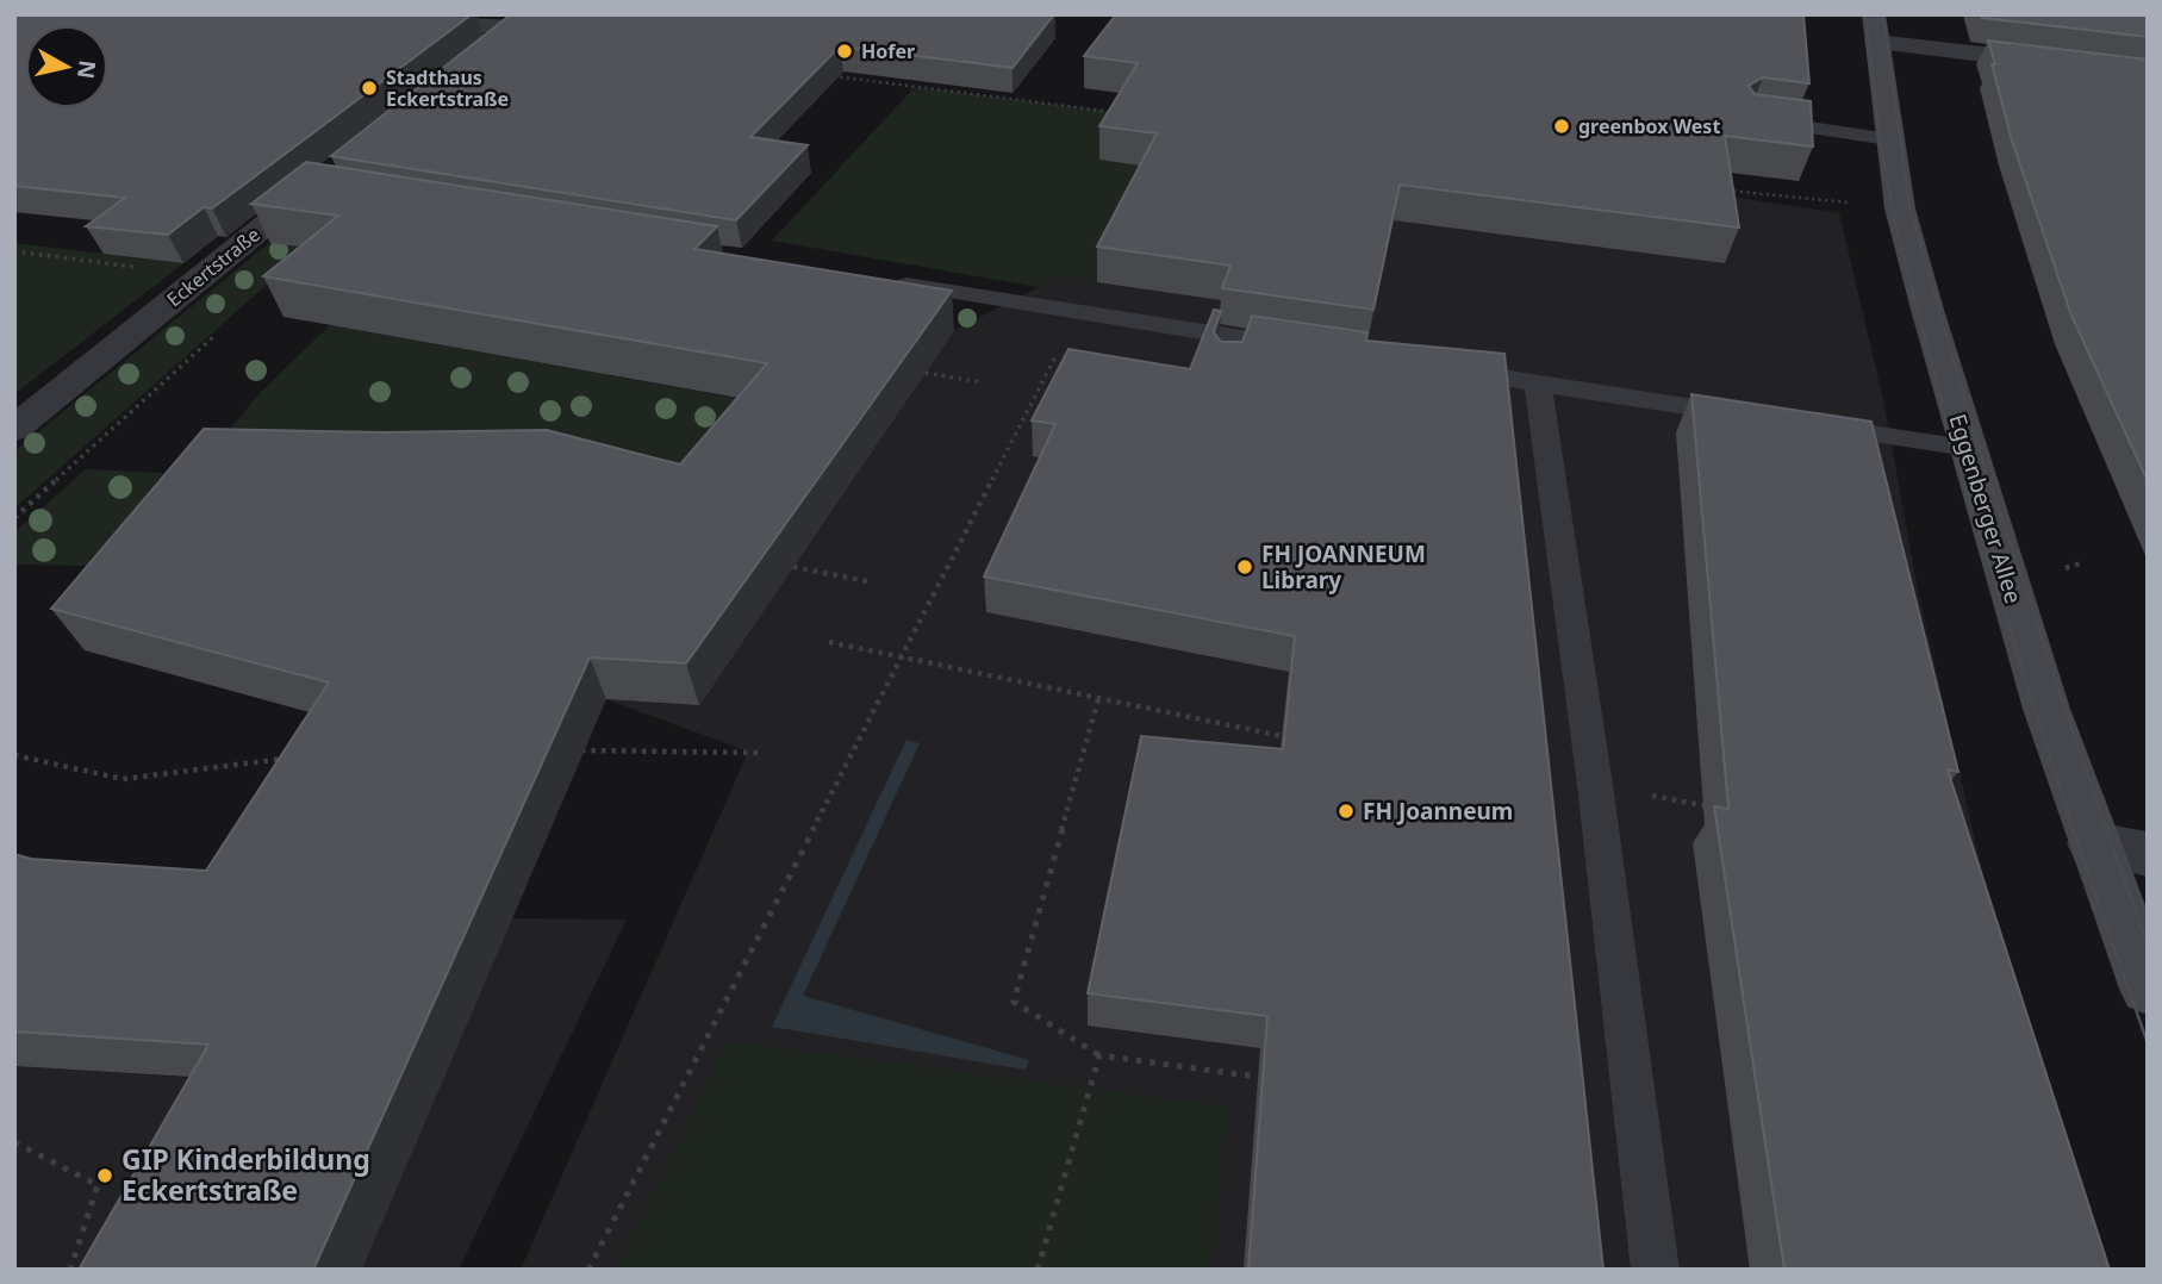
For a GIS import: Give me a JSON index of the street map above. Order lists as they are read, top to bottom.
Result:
{
  "streets": {
    "main road": ["Eggenberger Allee"],
    "street": ["Eckertstraße"]
  },
  "places": [
    "Hofer",
    "Stadthaus Eckertstraße",
    "greenbox West",
    "FH JOANNEUM Library",
    "FH Joanneum",
    "GIP Kinderbildung Eckertstraße"
  ],
  "north": "right"
}
